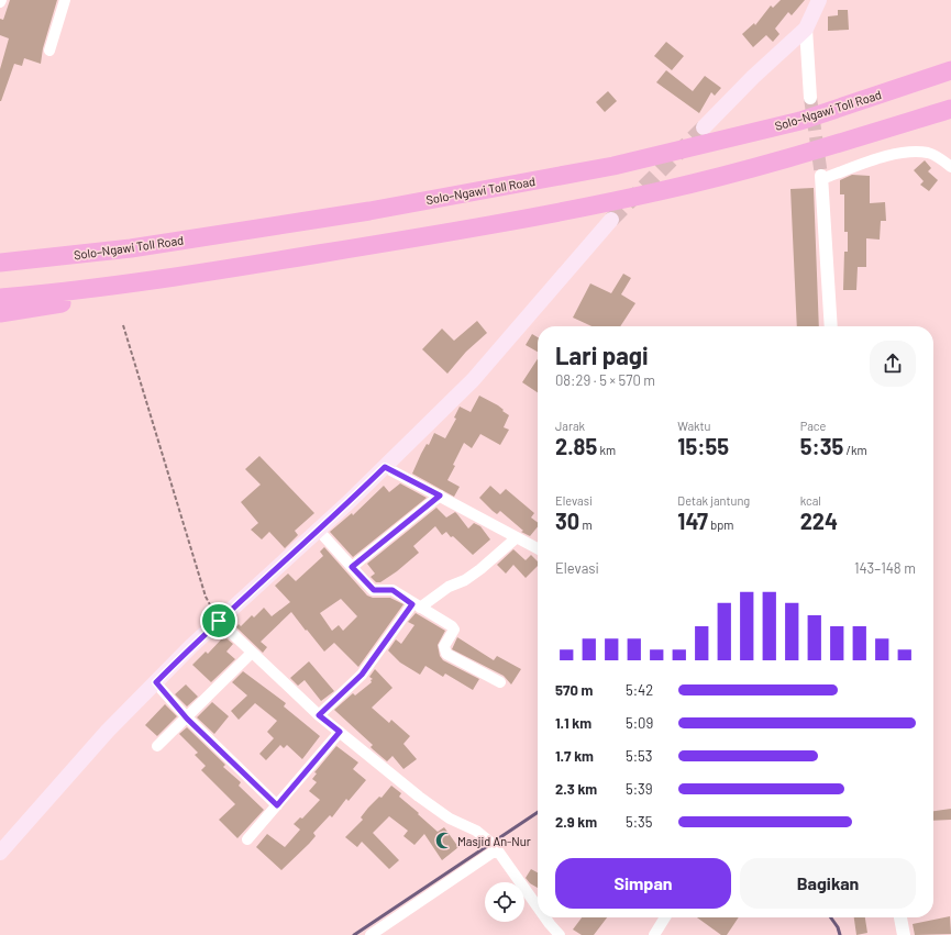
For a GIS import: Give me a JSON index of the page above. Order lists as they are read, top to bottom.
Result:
{
  "streets": {
    "highway": ["Solo–Ngawi Toll Road"]
  },
  "places": {
    "mosque": ["Masjid An-Nur"]
  },
  "page": {
    "heading": ["Lari pagi", "08:29 · 5 × 570 m"],
    "stats": [
      ["Jarak", "2.85 km"],
      ["Waktu", "15:55"],
      ["Pace", "5:35 /km"],
      ["Elevasi", "30 m"],
      ["Detak jantung", "147 bpm"],
      ["kcal", "224"]
    ],
    "chart": ["Elevasi", "143–148 m"],
    "list": [
      {
        "name": "570 m",
        "note": "5:42"
      },
      {
        "name": "1.1 km",
        "note": "5:09"
      },
      {
        "name": "1.7 km",
        "note": "5:53"
      },
      {
        "name": "2.3 km",
        "note": "5:39"
      },
      {
        "name": "2.9 km",
        "note": "5:35"
      }
    ],
    "buttons": ["Simpan", "Bagikan"]
  }
}
